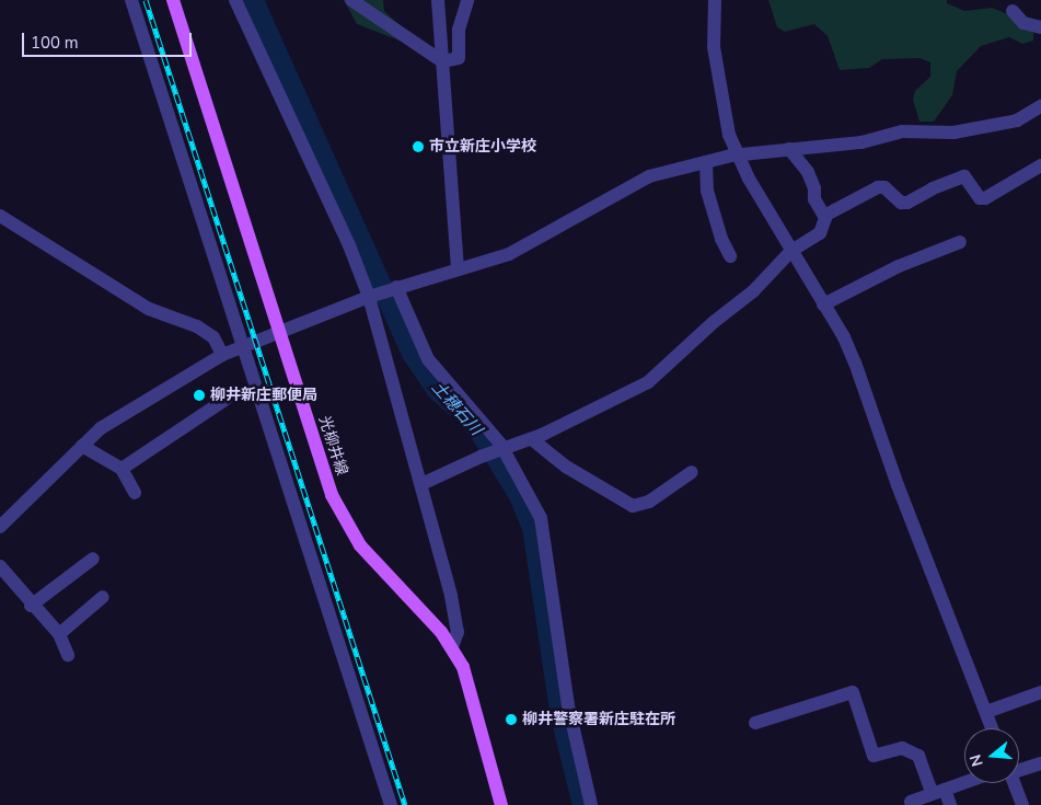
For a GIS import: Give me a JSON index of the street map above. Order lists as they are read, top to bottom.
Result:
{
  "streets": {
    "main road": ["光柳井線"]
  },
  "water": ["土穂石川"],
  "places": ["市立新庄小学校", "柳井新庄郵便局", "柳井警察署新庄駐在所"],
  "scale_bar": "100 m",
  "north": "left"
}
